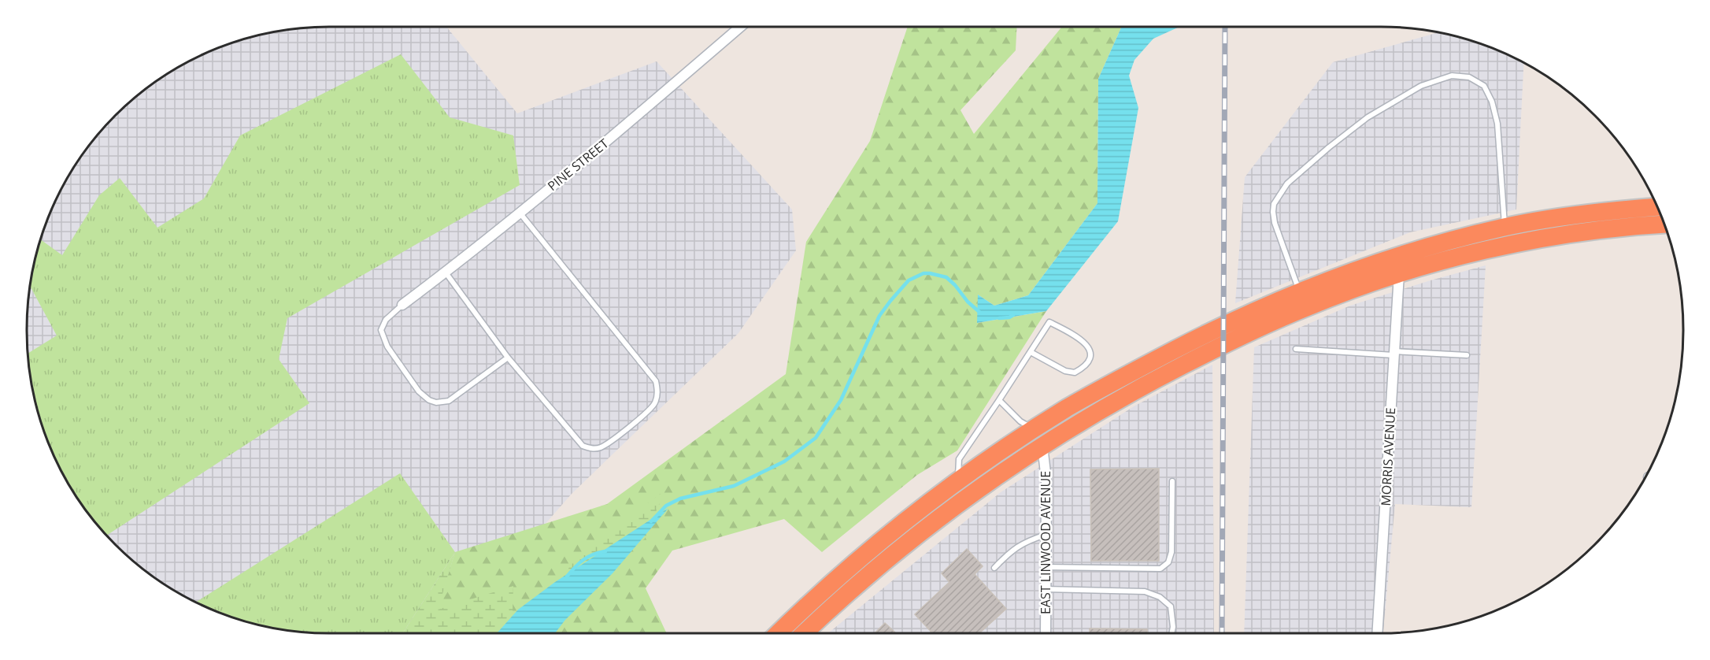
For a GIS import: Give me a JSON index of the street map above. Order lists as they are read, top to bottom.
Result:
{
  "streets": {
    "street": ["PINE STREET", "MORRIS AVENUE", "EAST LINWOOD AVENUE"]
  }
}
